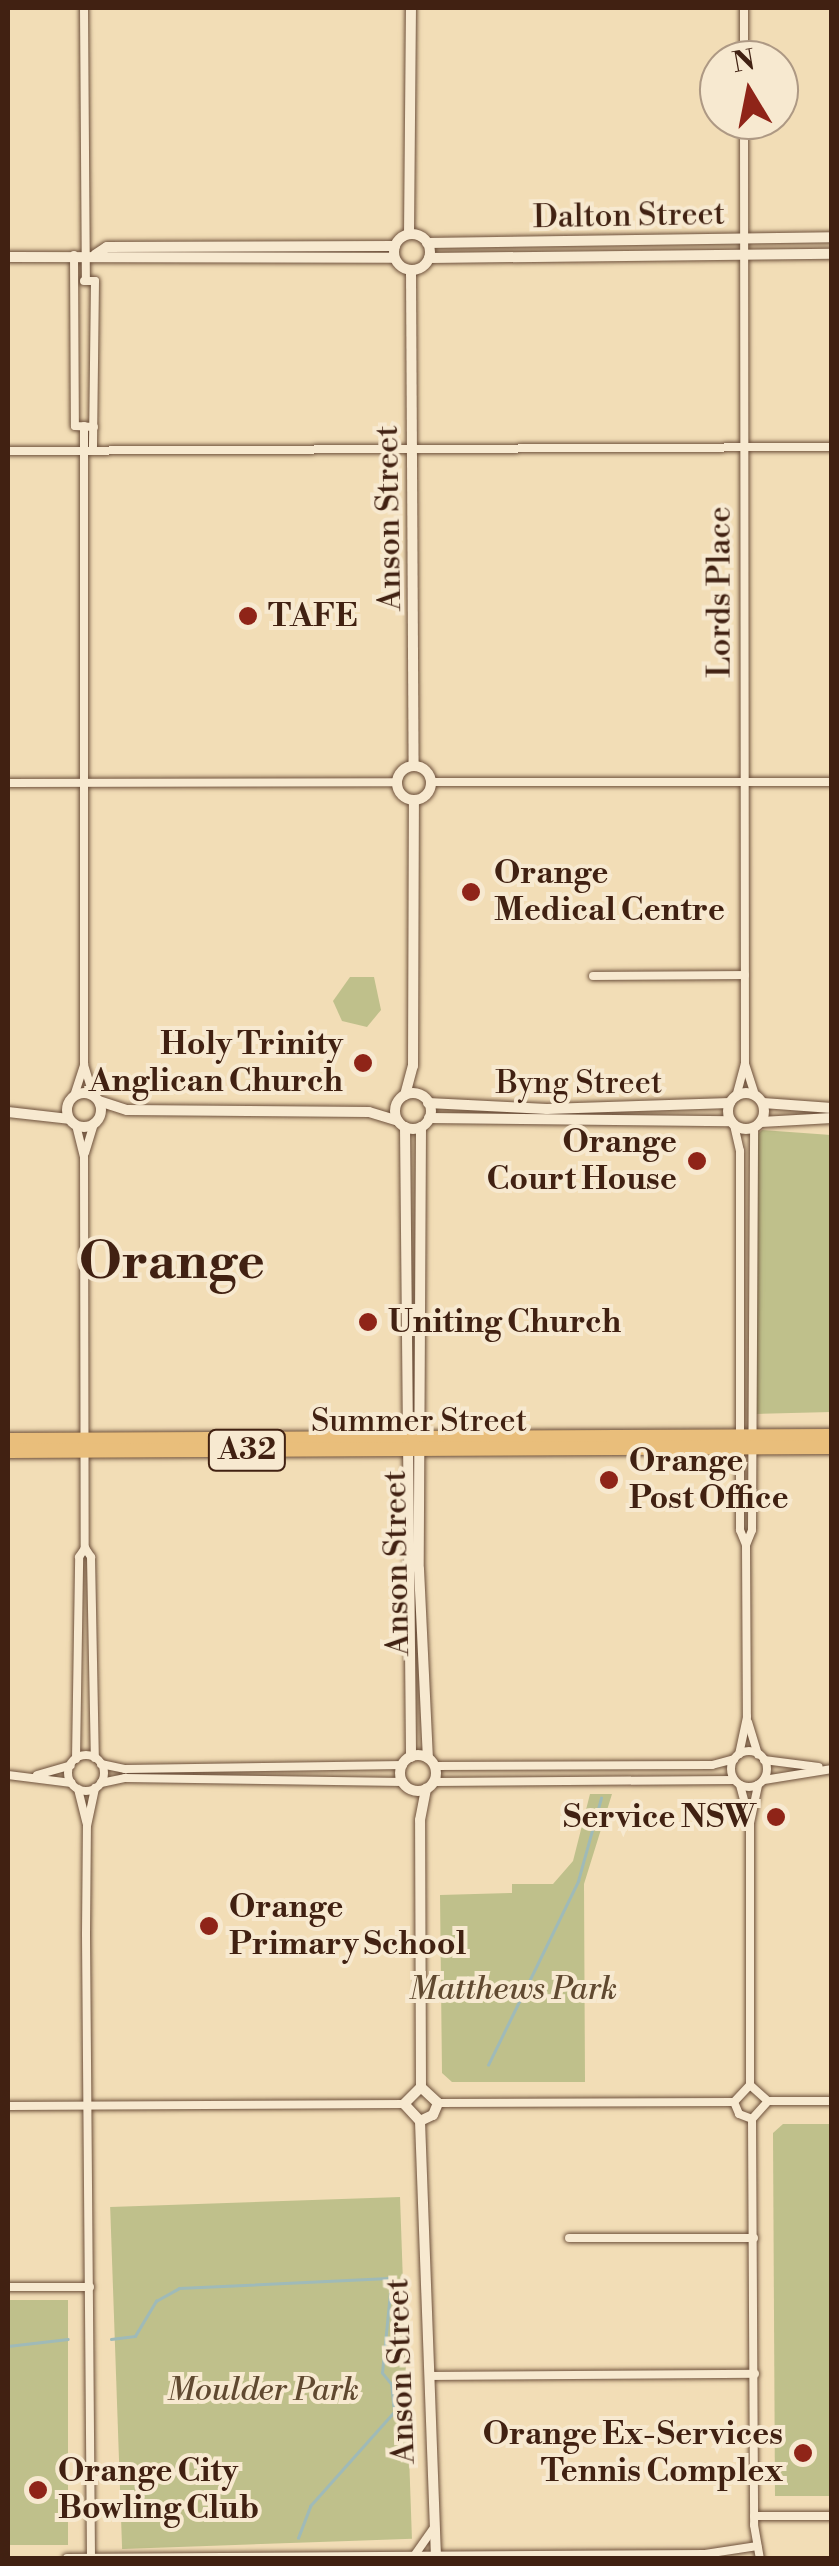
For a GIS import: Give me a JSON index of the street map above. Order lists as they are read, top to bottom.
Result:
{
  "streets": {
    "highway": ["Summer Street", "A32"],
    "street": [
      "Dalton Street",
      "Anson Street",
      "Lords Place",
      "Byng Street"
    ]
  },
  "crossings": [
    ["Dalton Street", "Lords Place"],
    ["Anson Street", "Byng Street"],
    ["Anson Street", "Summer Street"],
    ["Lords Place", "Byng Street"]
  ],
  "districts": ["Orange"],
  "parks": ["Matthews Park", "Moulder Park"],
  "places": [
    "TAFE",
    "Orange Medical Centre",
    "Holy Trinity Anglican Church",
    "Orange Court House",
    "Uniting Church",
    "Orange Post Office",
    "Service NSW",
    "Orange Primary School",
    "Orange Ex-Services Tennis Complex",
    "Orange City Bowling Club"
  ],
  "north": "top"
}
